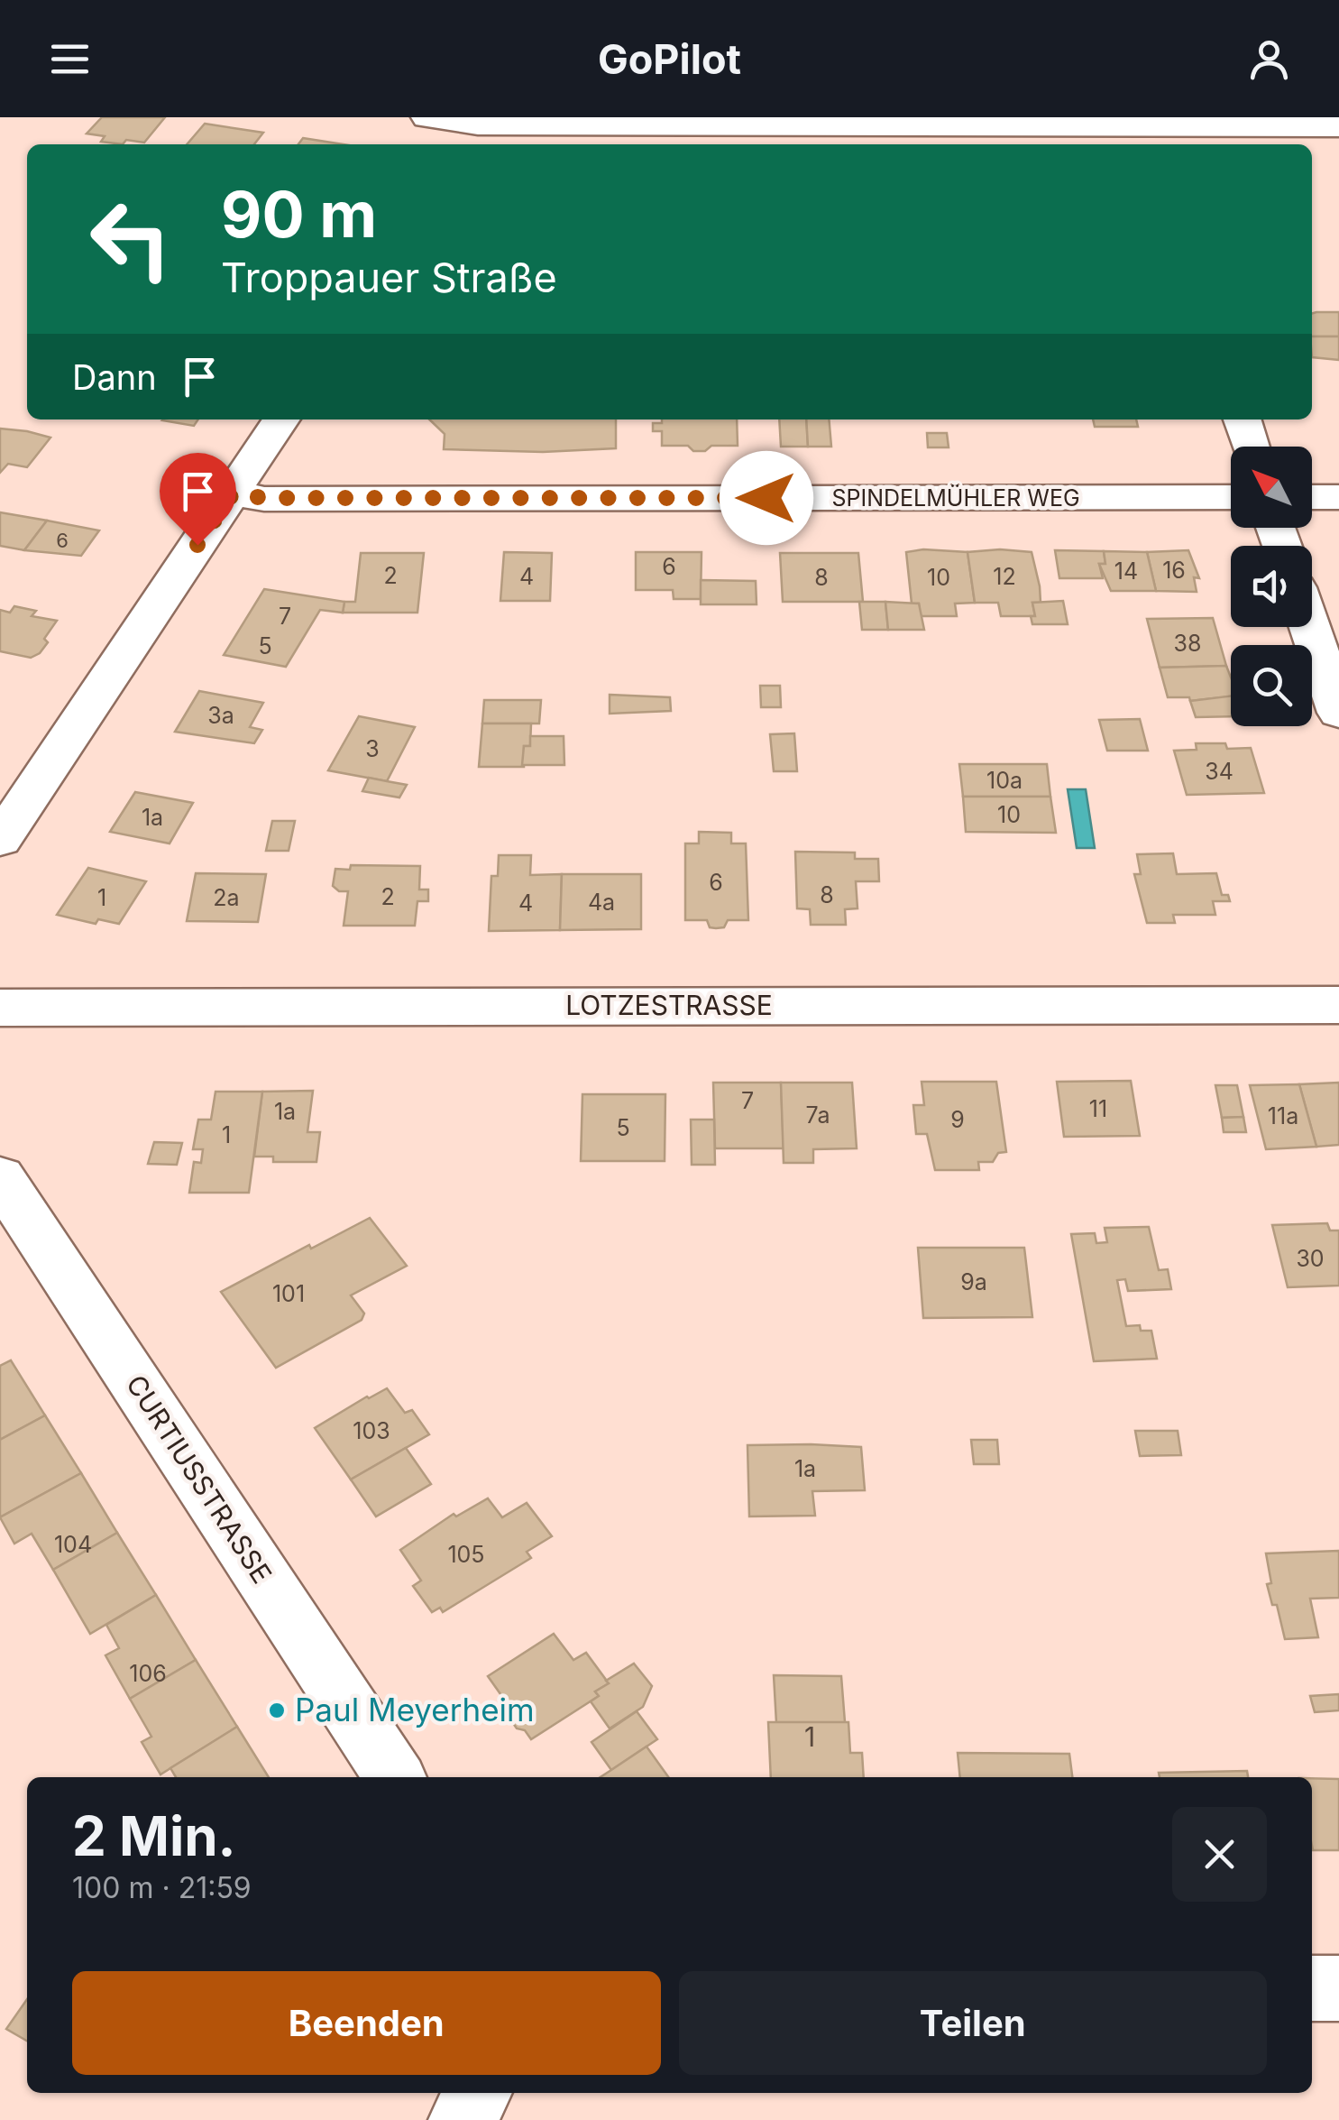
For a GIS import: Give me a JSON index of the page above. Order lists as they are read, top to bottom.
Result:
{
  "streets": {
    "street": ["SPINDELMÜHLER WEG", "LOTZESTRASSE", "CURTIUSSTRASSE"]
  },
  "places": ["Paul Meyerheim"],
  "house_numbers": [
    "6",
    "6",
    "16",
    "14",
    "2",
    "4",
    "12",
    "8",
    "10",
    "7",
    "38",
    "5",
    "3a",
    "3",
    "34",
    "10a",
    "10",
    "1a",
    "6",
    "8",
    "2",
    "1",
    "2a",
    "4a",
    "4",
    "7",
    "11",
    "1a",
    "7a",
    "11a",
    "9",
    "5",
    "1",
    "30",
    "9a",
    "101",
    "103",
    "1a",
    "104",
    "105",
    "106",
    "1"
  ],
  "north": "top left",
  "page": {
    "header": "GoPilot",
    "turn": ["90 m", "Troppauer Straße"],
    "then": "Dann",
    "heading": ["2 Min.", "100 m · 21:59"],
    "buttons": ["Beenden", "Teilen"]
  }
}
